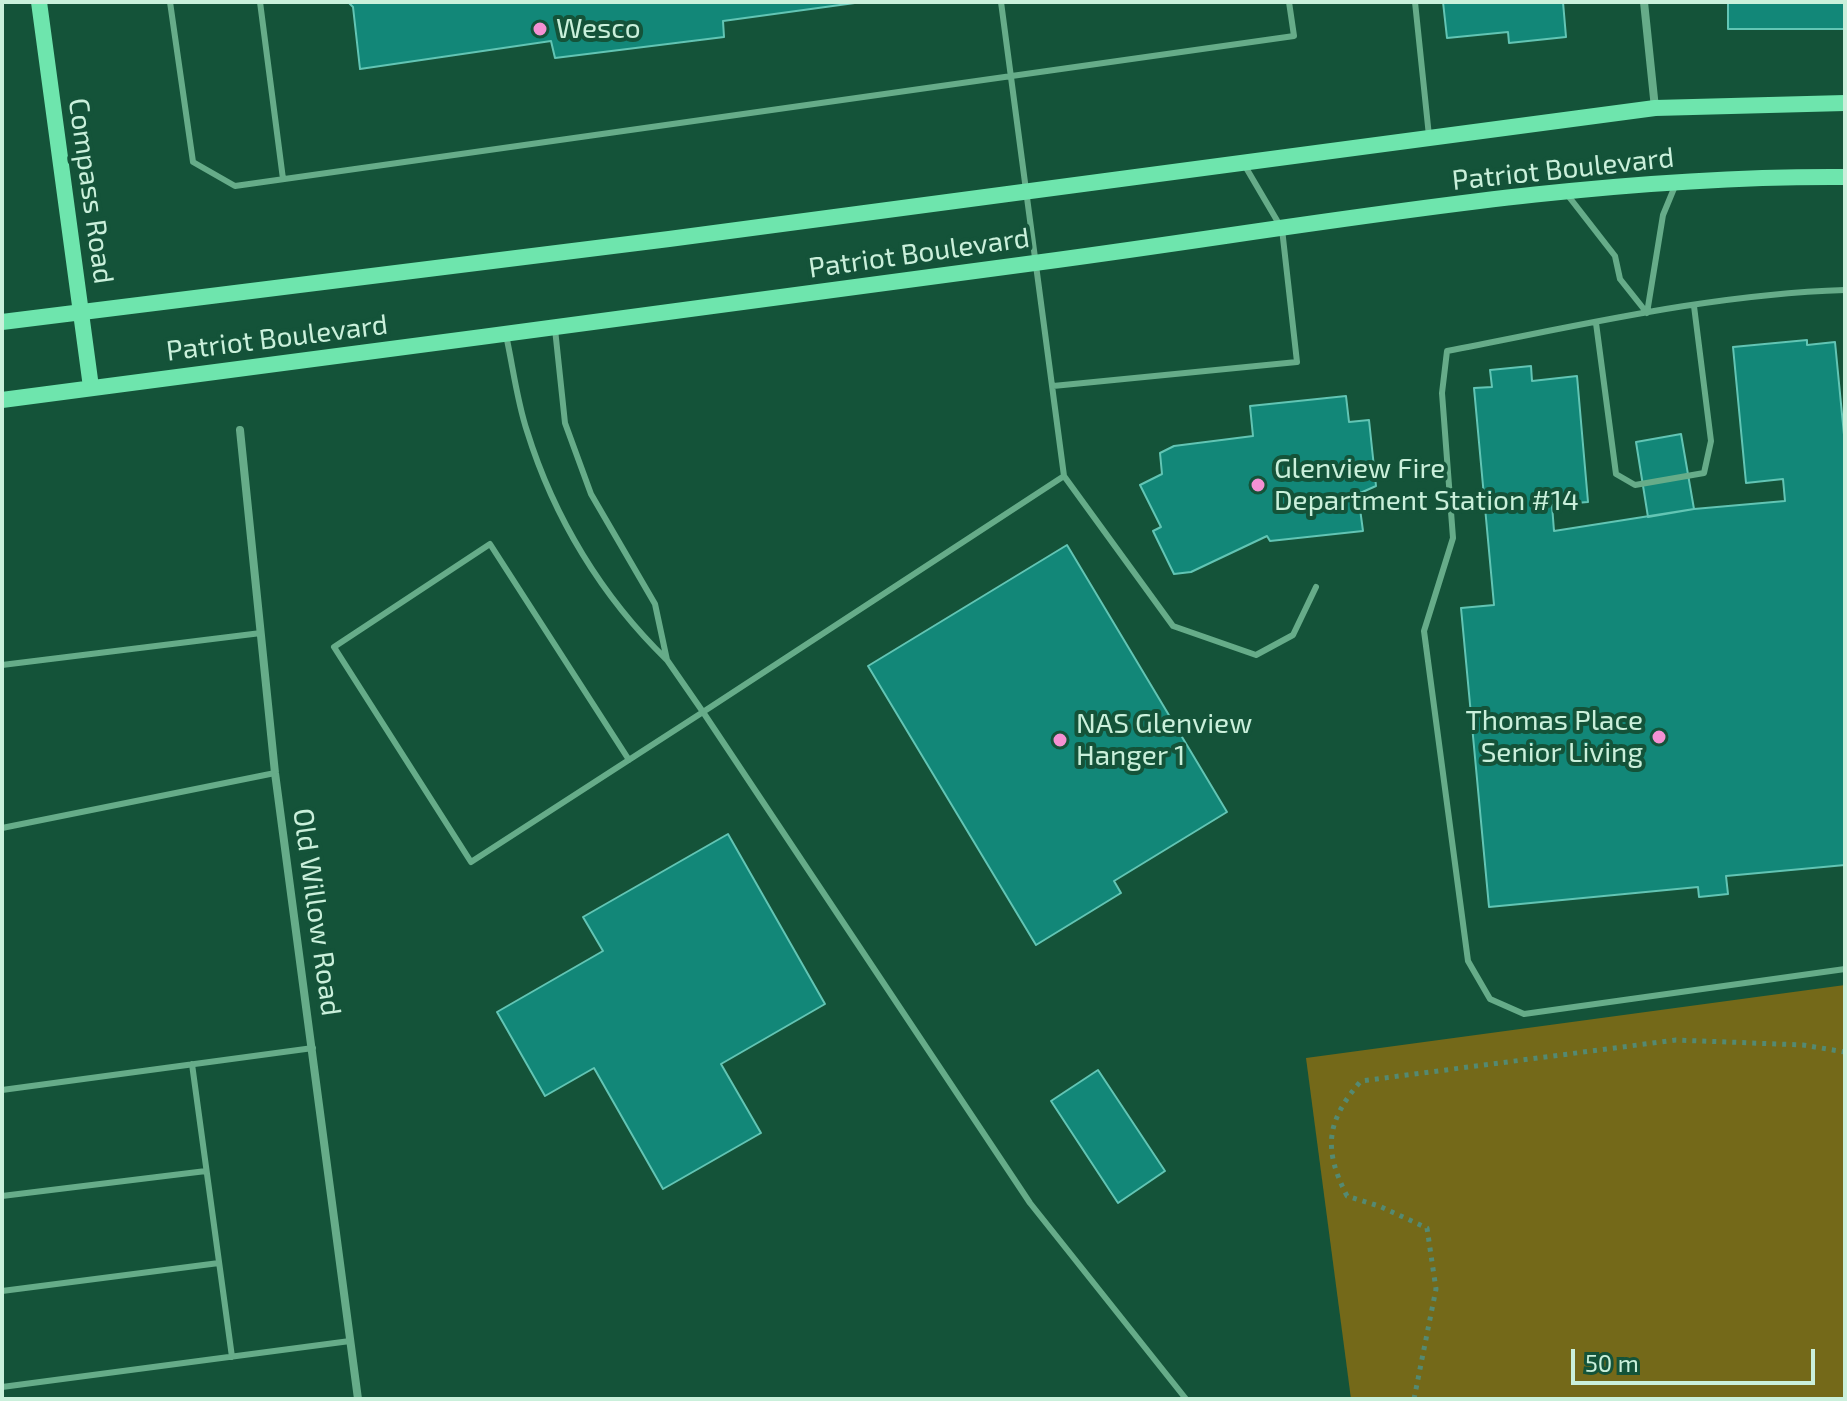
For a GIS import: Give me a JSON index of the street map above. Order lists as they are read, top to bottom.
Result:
{
  "streets": {
    "main road": ["Patriot Boulevard", "Compass Road"],
    "street": ["Old Willow Road"]
  },
  "crossings": [
    ["Patriot Boulevard", "Compass Road"]
  ],
  "places": [
    "Wesco",
    "Glenview Fire Department Station #14",
    "Thomas Place Senior Living",
    "NAS Glenview Hanger 1"
  ],
  "scale_bar": "50 m"
}
